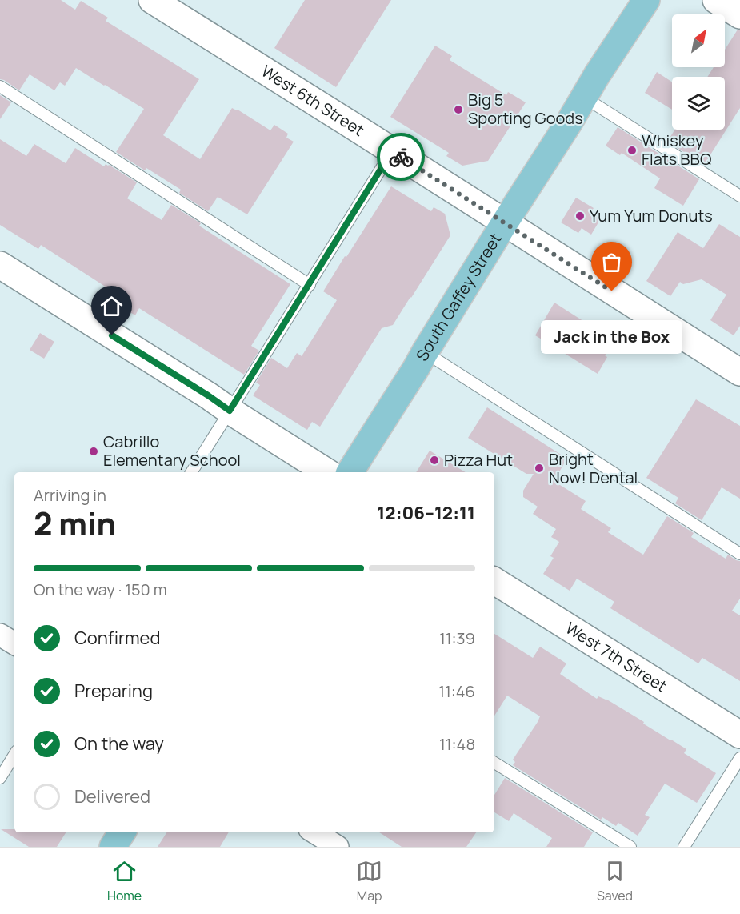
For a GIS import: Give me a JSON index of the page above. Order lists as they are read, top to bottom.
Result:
{
  "streets": {
    "main road": ["South Gaffey Street"],
    "street": ["West 6th Street", "West 7th Street"]
  },
  "crossings": [
    ["West 6th Street", "South Gaffey Street"]
  ],
  "places": [
    "Big 5 Sporting Goods",
    "Whiskey Flats BBQ",
    "Yum Yum Donuts",
    "Jack in the Box",
    "Cabrillo Elementary School",
    "Pizza Hut",
    "Bright Now! Dental"
  ],
  "north": "top right",
  "page": {
    "bubble": "Jack in the Box",
    "heading": ["2 min", "Arriving in", "12:06–12:11"],
    "bar": "On the way · 150 m",
    "list": [
      ["Confirmed", "11:39"],
      ["Preparing", "11:46"],
      ["On the way", "11:48"],
      "Delivered"
    ],
    "tabs": ["Home", "Map", "Saved"]
  }
}
